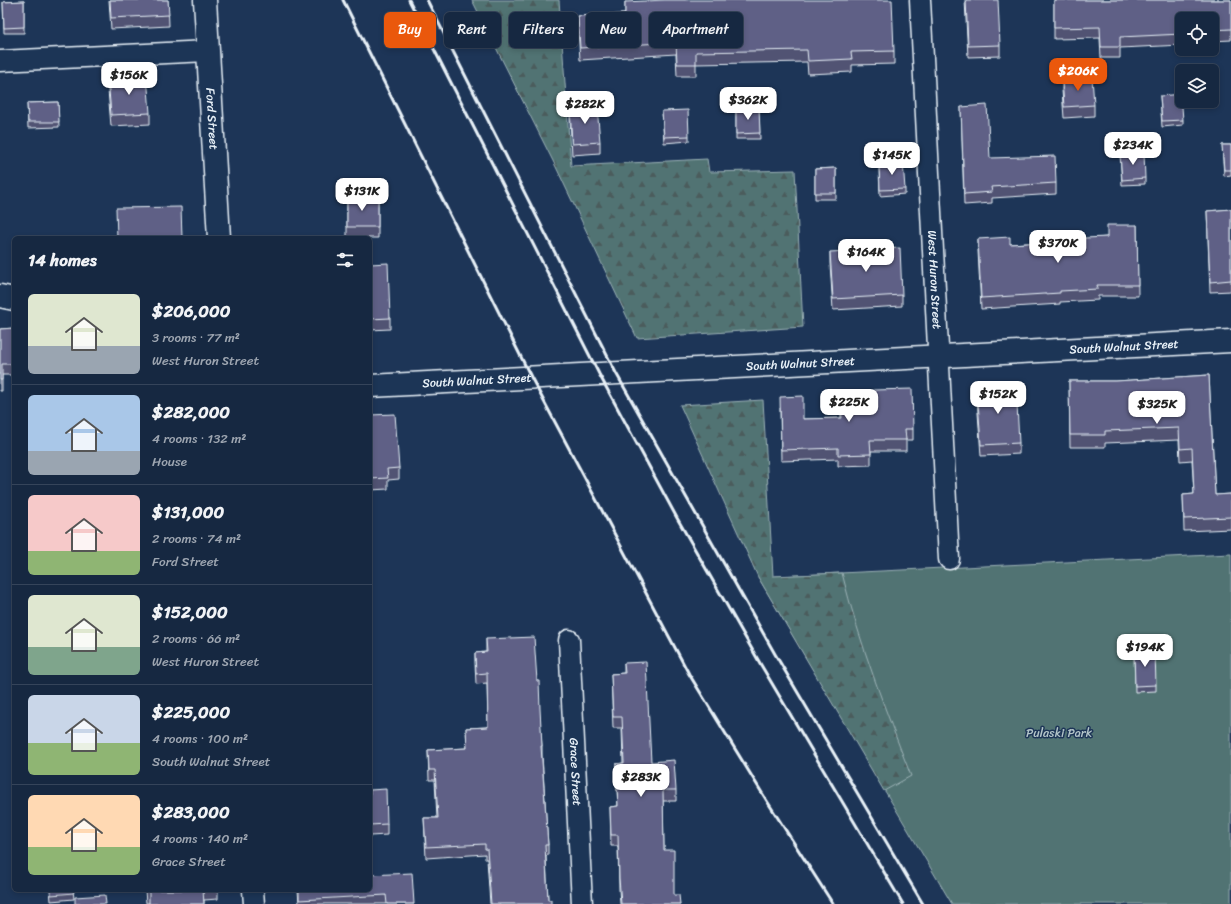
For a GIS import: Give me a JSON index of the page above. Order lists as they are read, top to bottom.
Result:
{
  "streets": {
    "street": [
      "Ford Street",
      "West Huron Street",
      "South Walnut Street",
      "Grace Street"
    ]
  },
  "crossings": [
    ["West Huron Street", "South Walnut Street"]
  ],
  "parks": ["Pulaski Park"],
  "page": {
    "chip": [
      "Buy",
      "Rent",
      "Filters",
      "New",
      "Apartment"
    ],
    "price": [
      "$206K",
      "$156K",
      "$362K",
      "$282K",
      "$234K",
      "$145K",
      "$131K",
      "$370K",
      "$164K",
      "$152K",
      "$225K",
      "$325K",
      "$194K",
      "$283K"
    ],
    "heading": "14 homes",
    "list": [
      {
        "name": "$206,000",
        "note": "3 rooms · 77 m² · West Huron Street"
      },
      {
        "name": "$282,000",
        "note": "4 rooms · 132 m² · House"
      },
      {
        "name": "$131,000",
        "note": "2 rooms · 74 m² · Ford Street"
      },
      {
        "name": "$152,000",
        "note": "2 rooms · 66 m² · West Huron Street"
      },
      {
        "name": "$225,000",
        "note": "4 rooms · 100 m² · South Walnut Street"
      },
      {
        "name": "$283,000",
        "note": "4 rooms · 140 m² · Grace Street"
      }
    ]
  }
}
